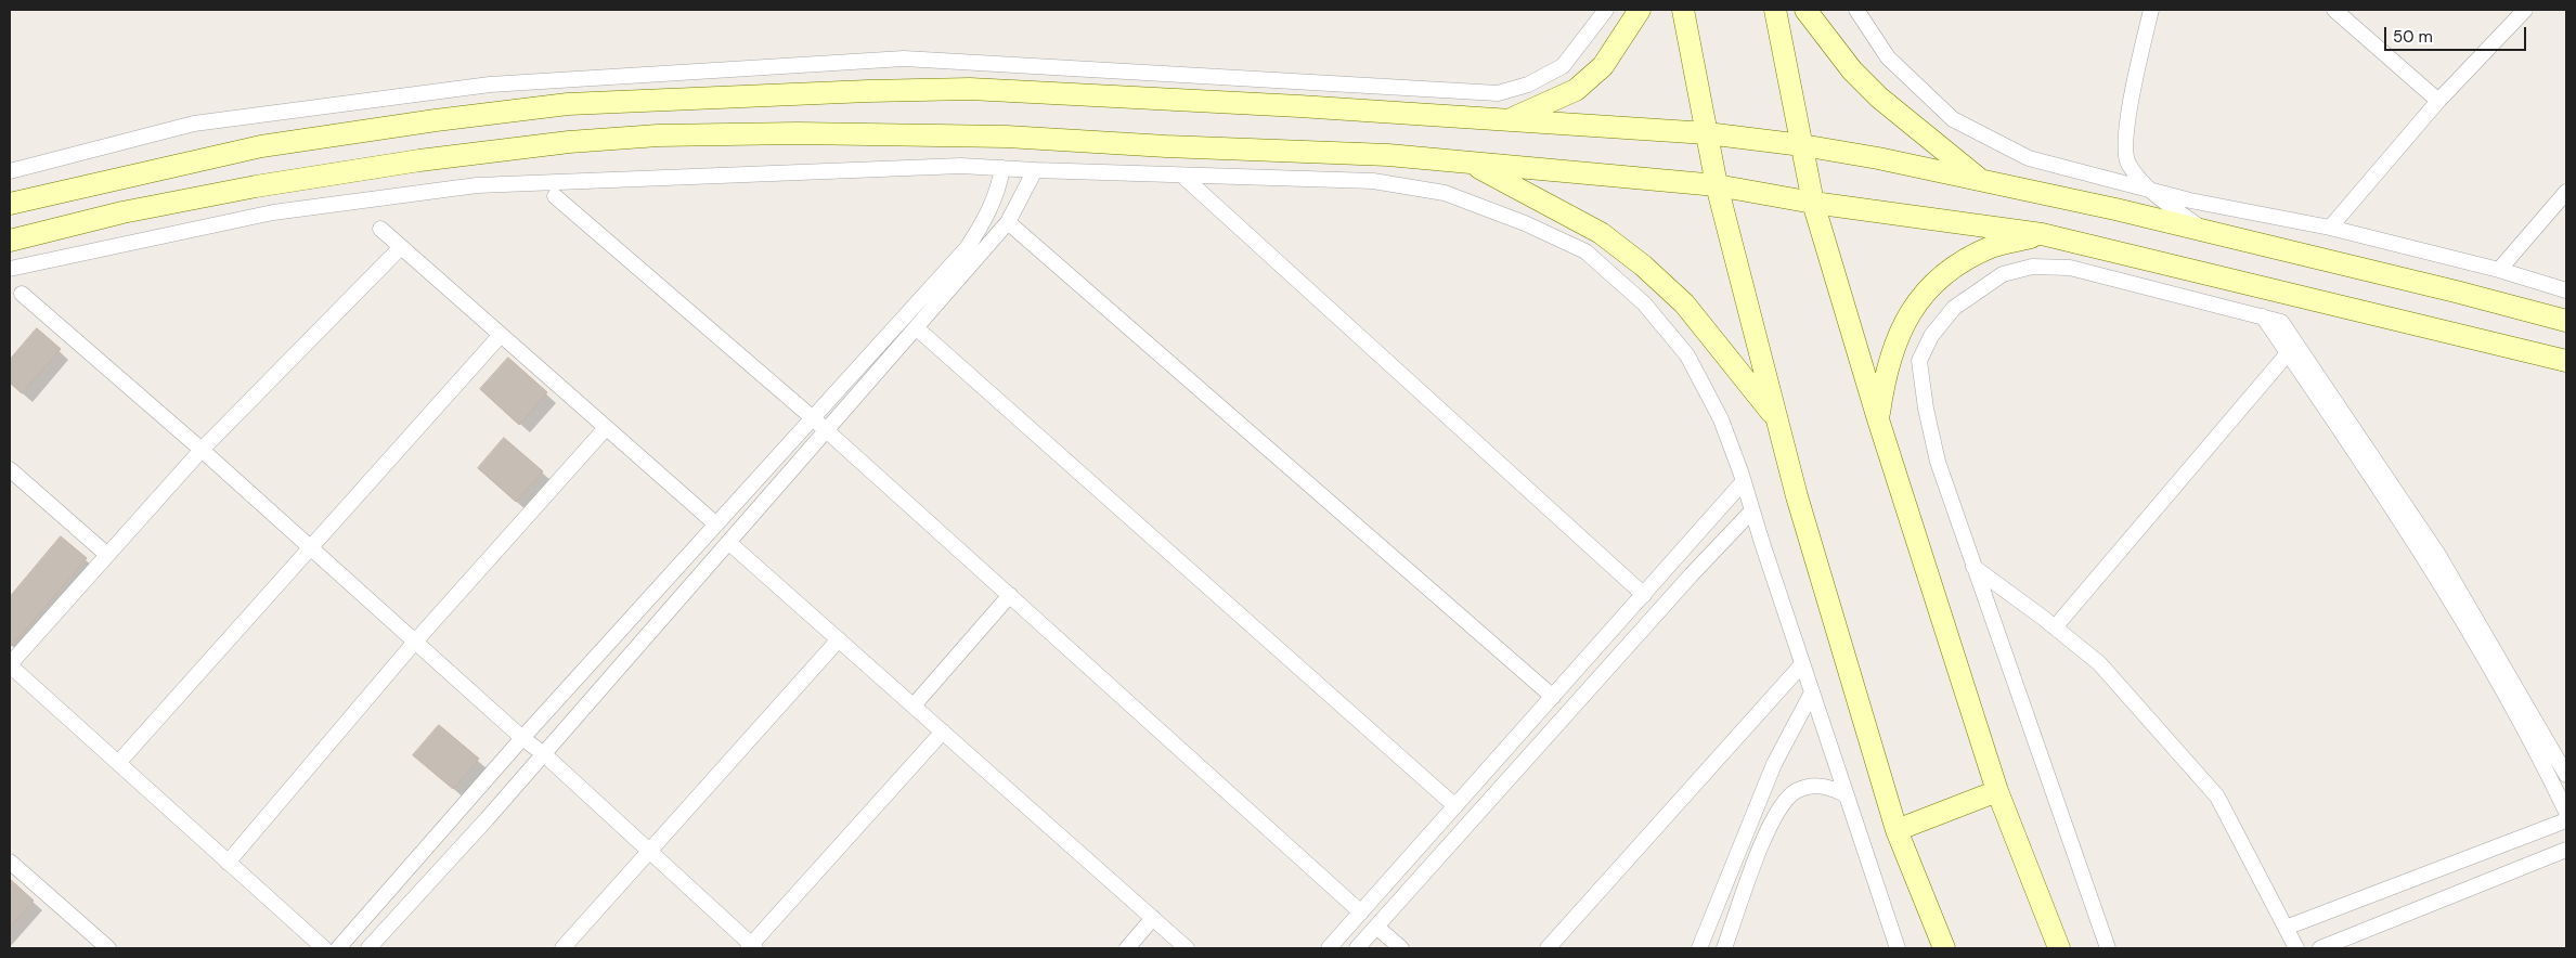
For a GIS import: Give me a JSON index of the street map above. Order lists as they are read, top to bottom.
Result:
{
  "scale_bar": "50 m"
}
